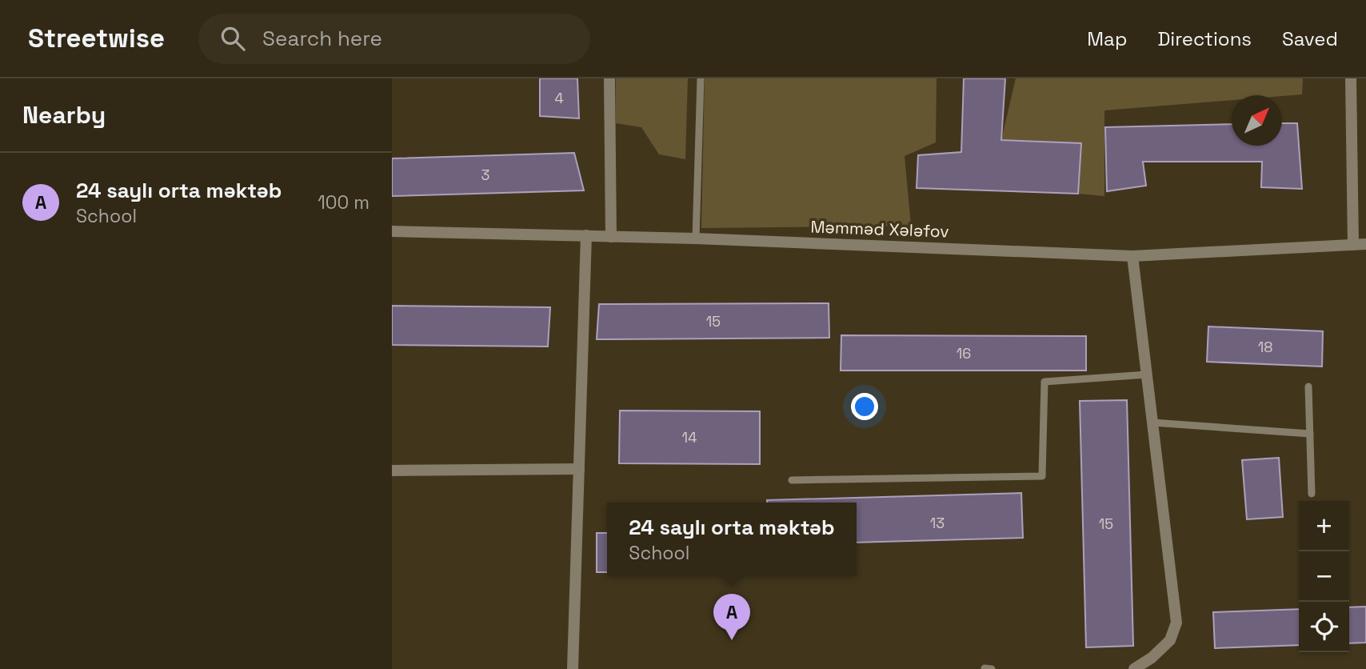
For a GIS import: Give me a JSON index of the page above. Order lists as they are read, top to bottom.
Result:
{
  "streets": {
    "street": ["Məmməd Xələfov"]
  },
  "house_numbers": [
    "4",
    "3",
    "15",
    "18",
    "16",
    "14",
    "13",
    "15"
  ],
  "north": "top right",
  "page": {
    "header": "Streetwise",
    "search": "Search here",
    "nav": ["Map", "Directions", "Saved"],
    "heading": "Nearby",
    "list": [
      {
        "mark": "A",
        "name": "24 saylı orta məktəb",
        "note": "School",
        "value": "100 m"
      }
    ],
    "map_buttons": ["+", "−"],
    "popup": ["24 saylı orta məktəb", "School"],
    "pins": "A"
  }
}
